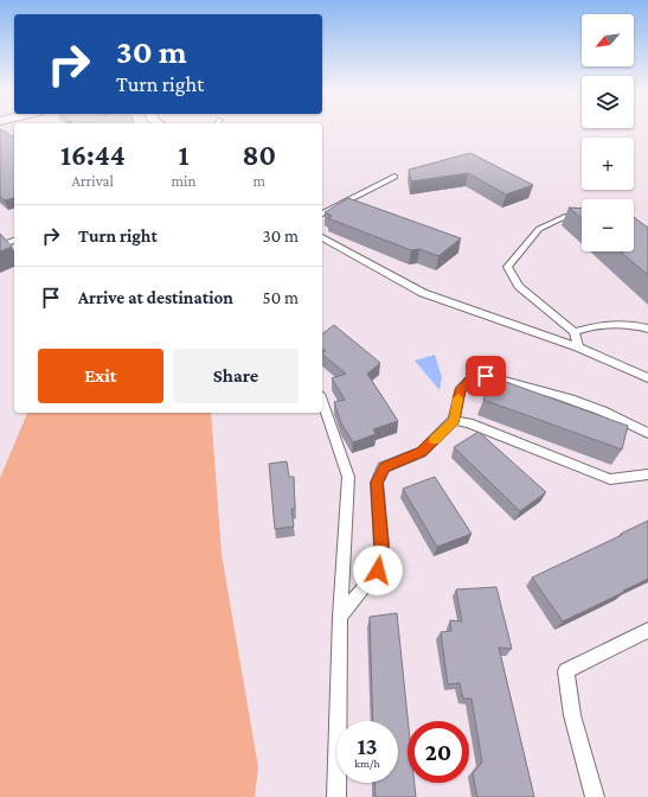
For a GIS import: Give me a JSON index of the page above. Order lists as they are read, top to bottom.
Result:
{
  "north": "bottom left",
  "page": {
    "map_buttons": ["+", "−"],
    "turn": ["30 m", "Turn right"],
    "eta": [
      "16:44",
      "Arrival",
      "1",
      "min",
      "80",
      "m"
    ],
    "list": [
      {
        "name": "Turn right",
        "value": "30 m"
      },
      {
        "name": "Arrive at destination",
        "value": "50 m"
      }
    ],
    "buttons": ["Exit", "Share"],
    "speed": "13 km/h",
    "limit": "20"
  }
}
